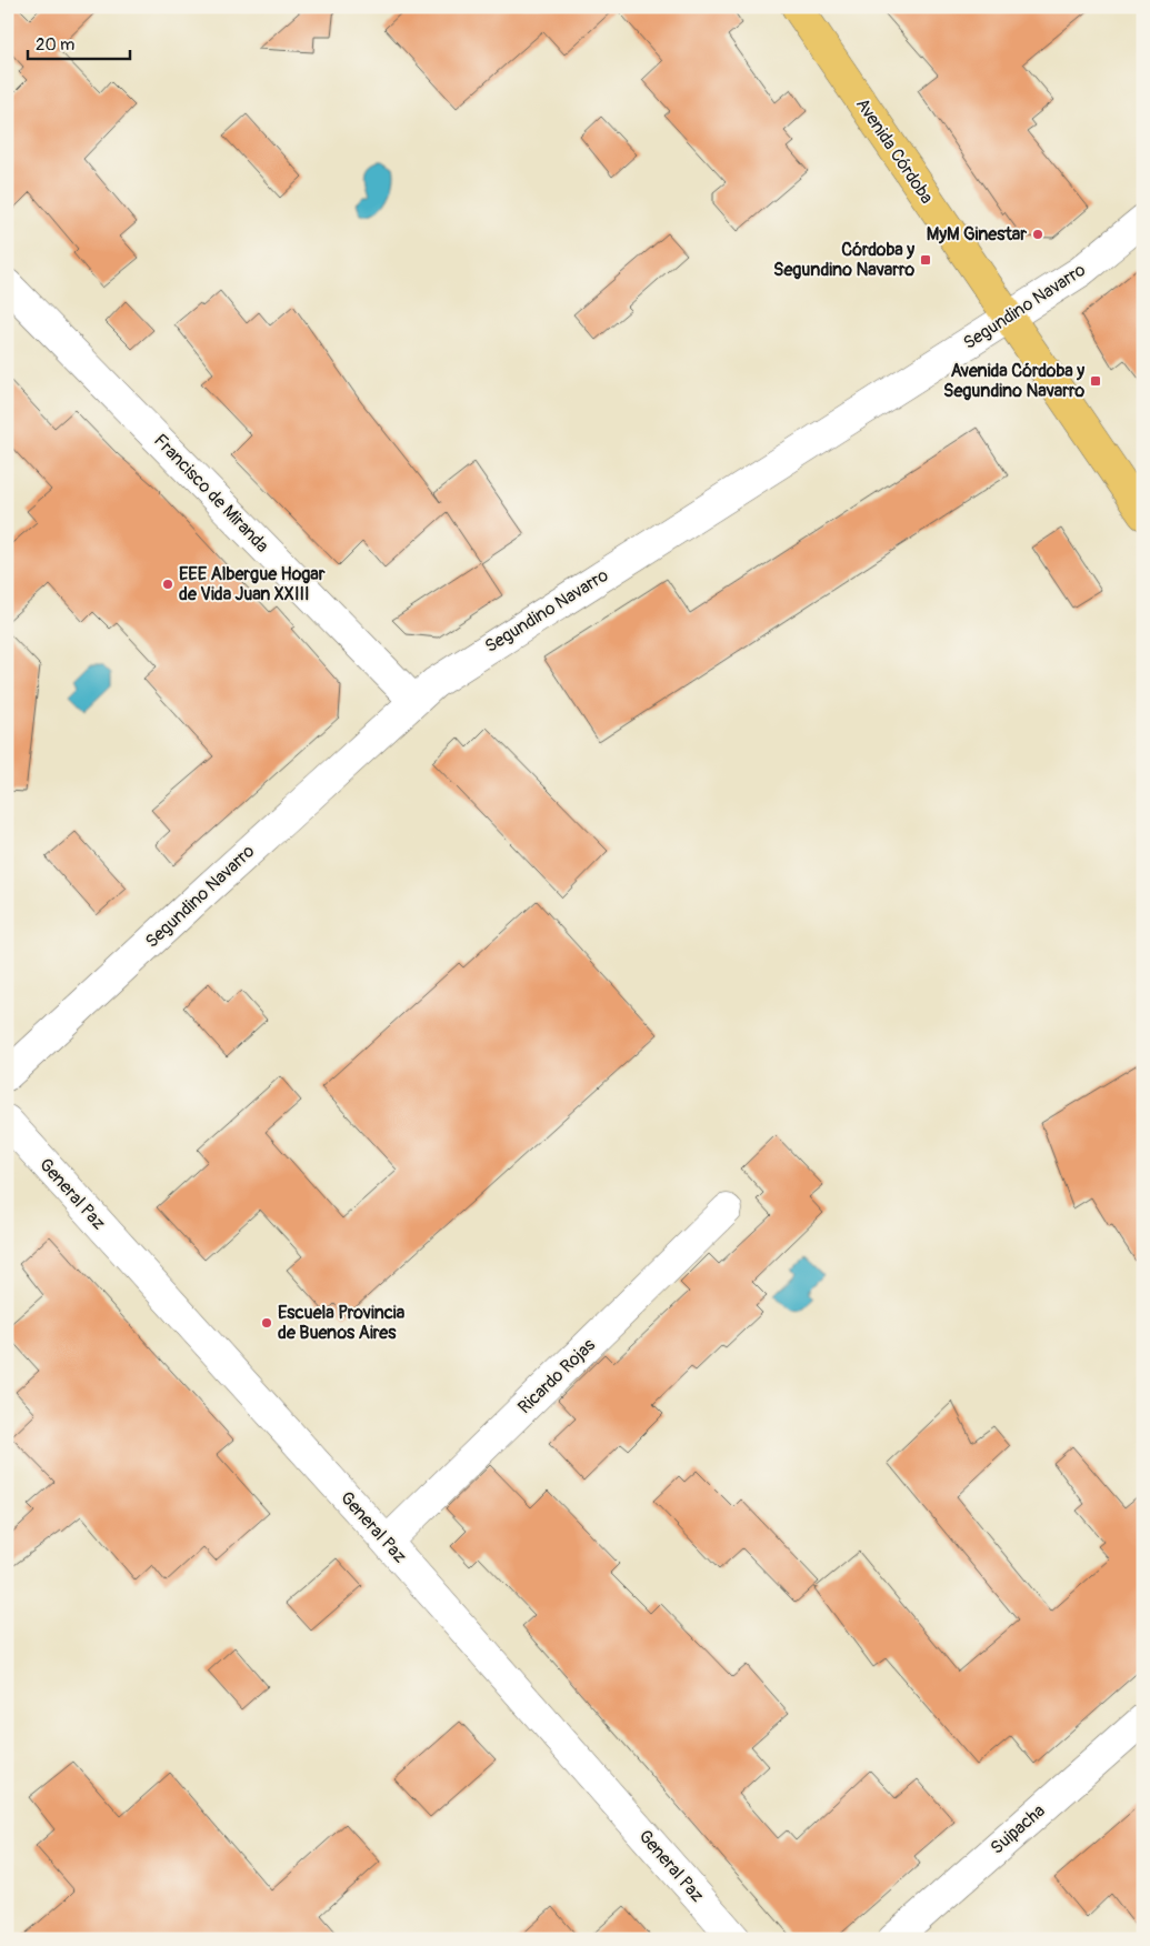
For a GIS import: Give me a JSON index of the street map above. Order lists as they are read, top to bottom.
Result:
{
  "streets": {
    "main road": ["Avenida Córdoba"],
    "street": [
      "Segundino Navarro",
      "Francisco de Miranda",
      "General Paz",
      "Ricardo Rojas",
      "Suipacha"
    ]
  },
  "crossings": [
    ["Avenida Córdoba", "Segundino Navarro"],
    ["Segundino Navarro", "Francisco de Miranda"],
    ["General Paz", "Ricardo Rojas"]
  ],
  "places": {
    "other": ["MyM Ginestar", "EEE Albergue Hogar de Vida Juan XXIII", "Escuela Provincia de Buenos Aires"],
    "transit": ["Córdoba y Segundino Navarro", "Avenida Córdoba y Segundino Navarro"]
  },
  "scale_bar": "20 m"
}
